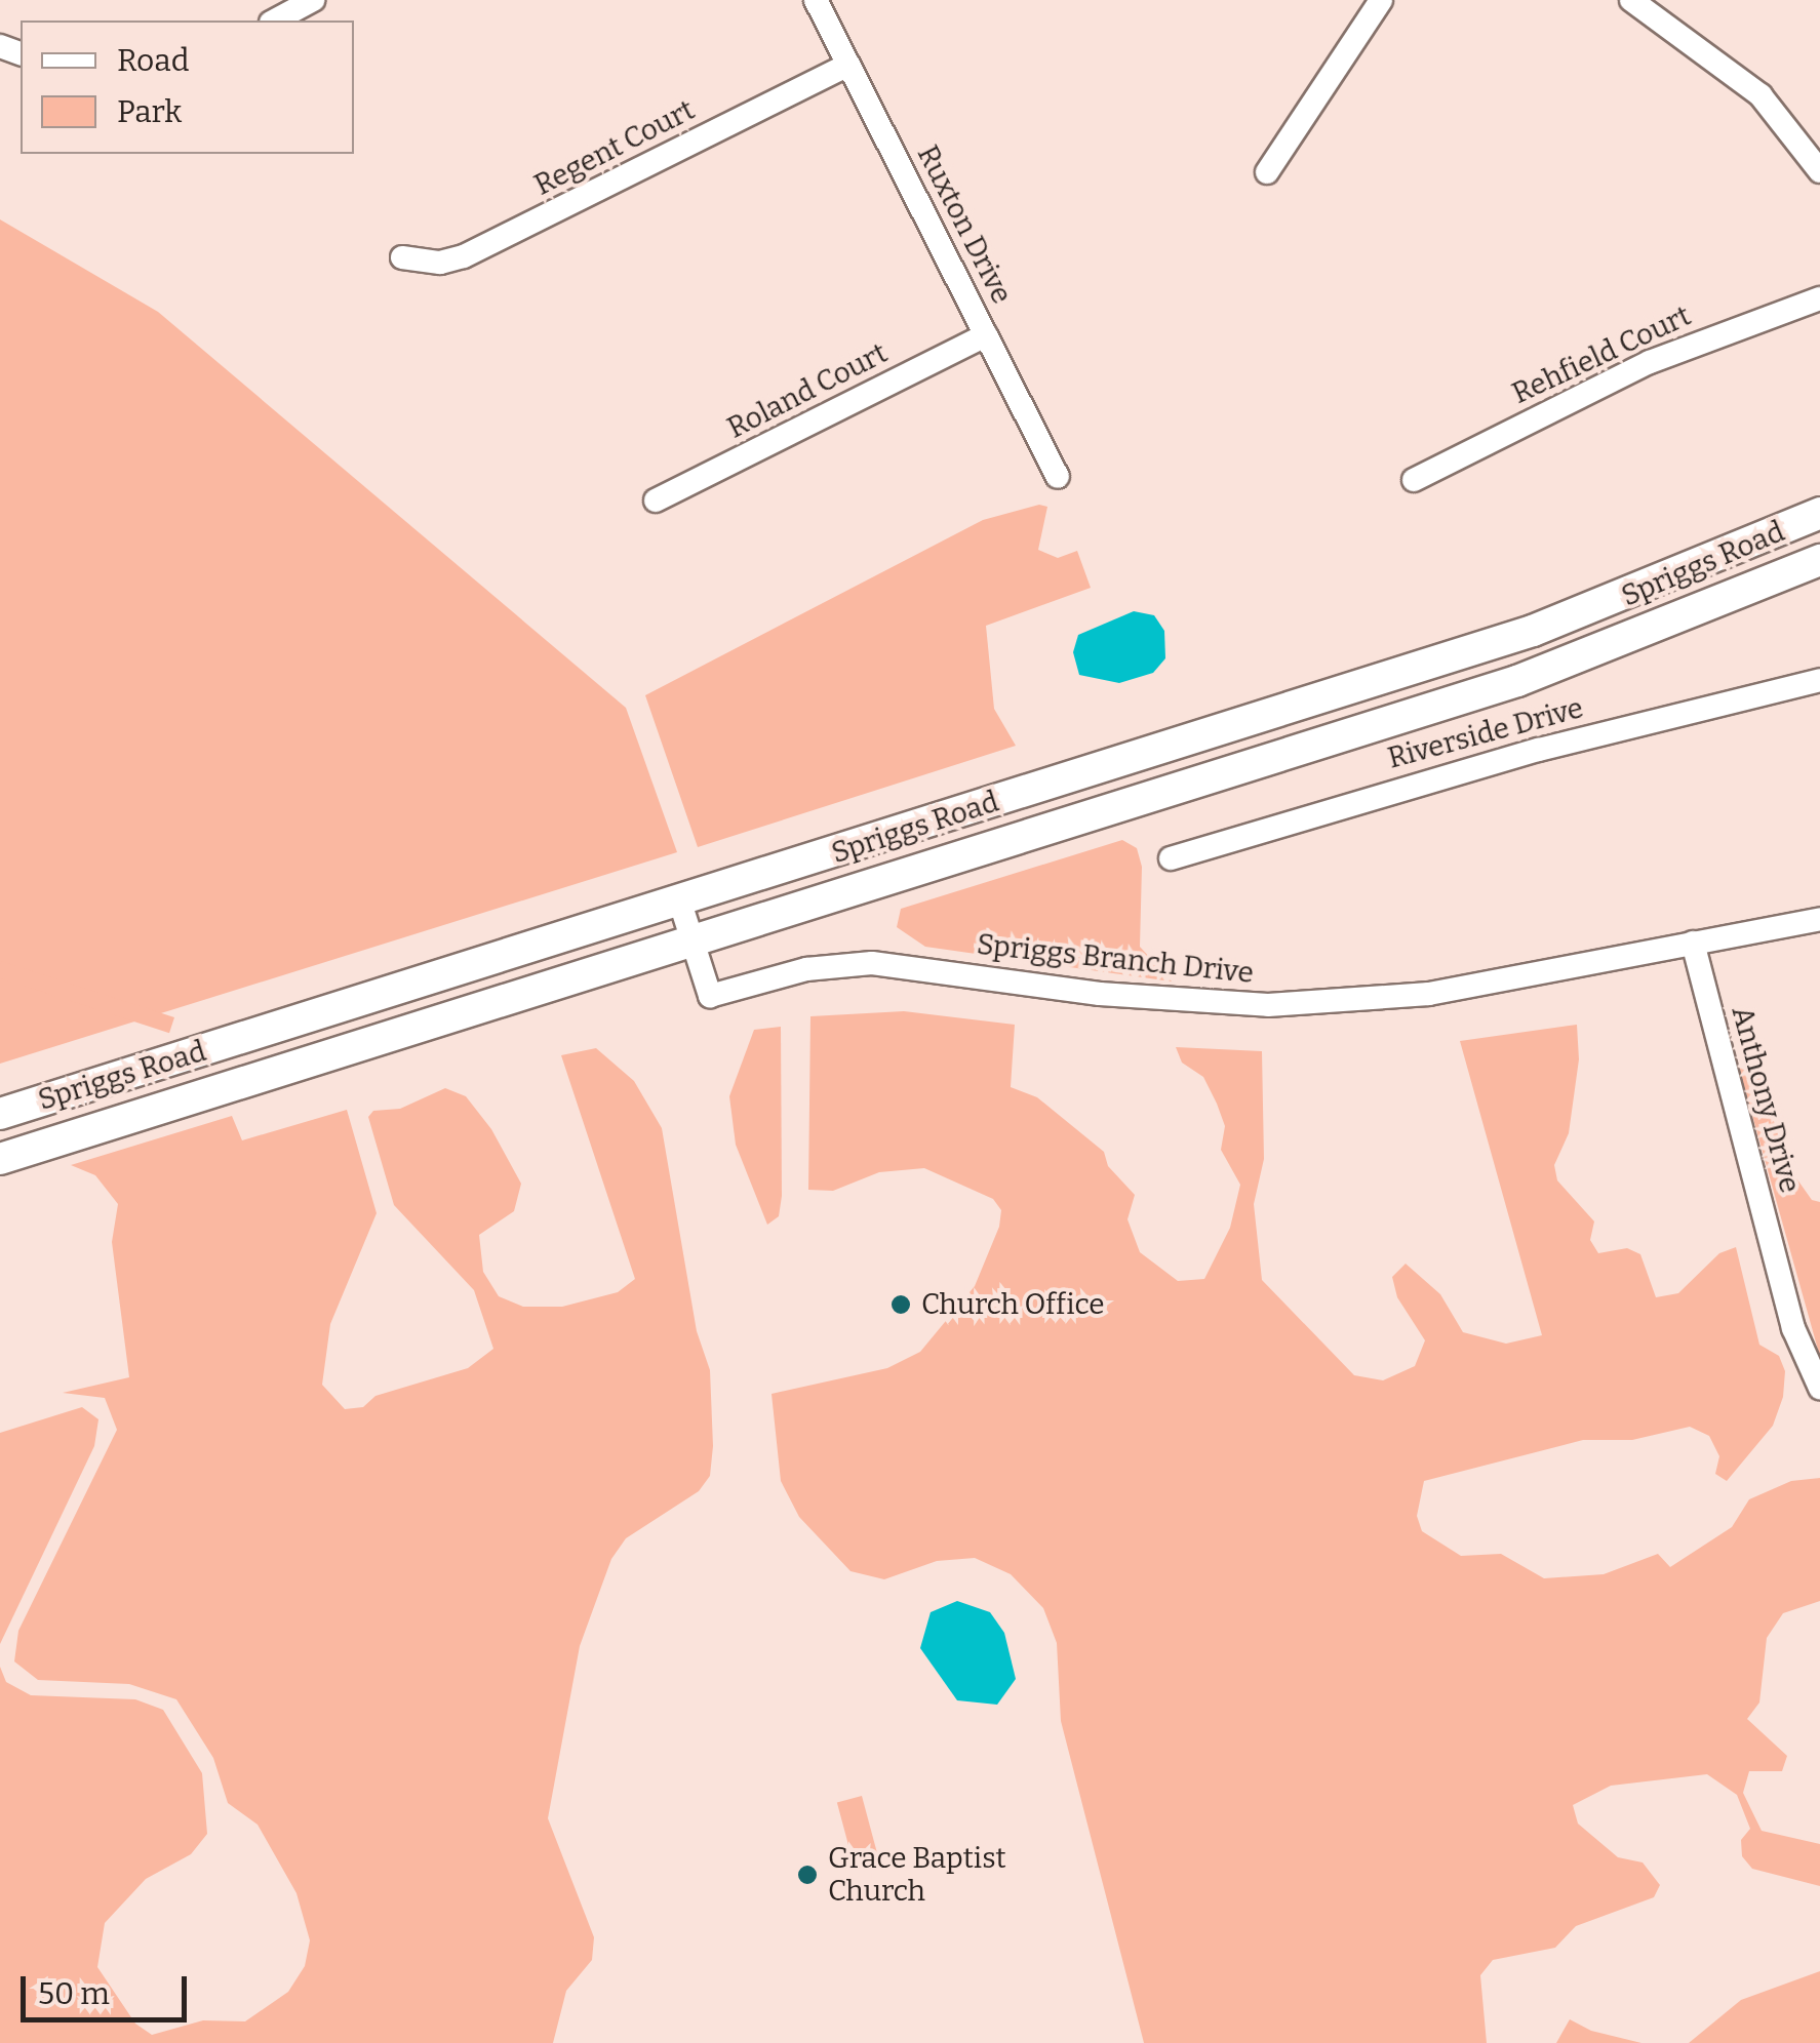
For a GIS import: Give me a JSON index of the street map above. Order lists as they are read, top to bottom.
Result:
{
  "streets": {
    "main road": ["Spriggs Road"],
    "street": [
      "Regent Court",
      "Ruxton Drive",
      "Rehfield Court",
      "Roland Court",
      "Riverside Drive",
      "Spriggs Branch Drive",
      "Anthony Drive"
    ]
  },
  "crossings": [
    ["Regent Court", "Ruxton Drive"],
    ["Ruxton Drive", "Roland Court"],
    ["Spriggs Road", "Spriggs Branch Drive"],
    ["Spriggs Branch Drive", "Anthony Drive"]
  ],
  "places": ["Church Office", "Grace Baptist Church"],
  "legend": ["Road", "Park"],
  "scale_bar": "50 m"
}
